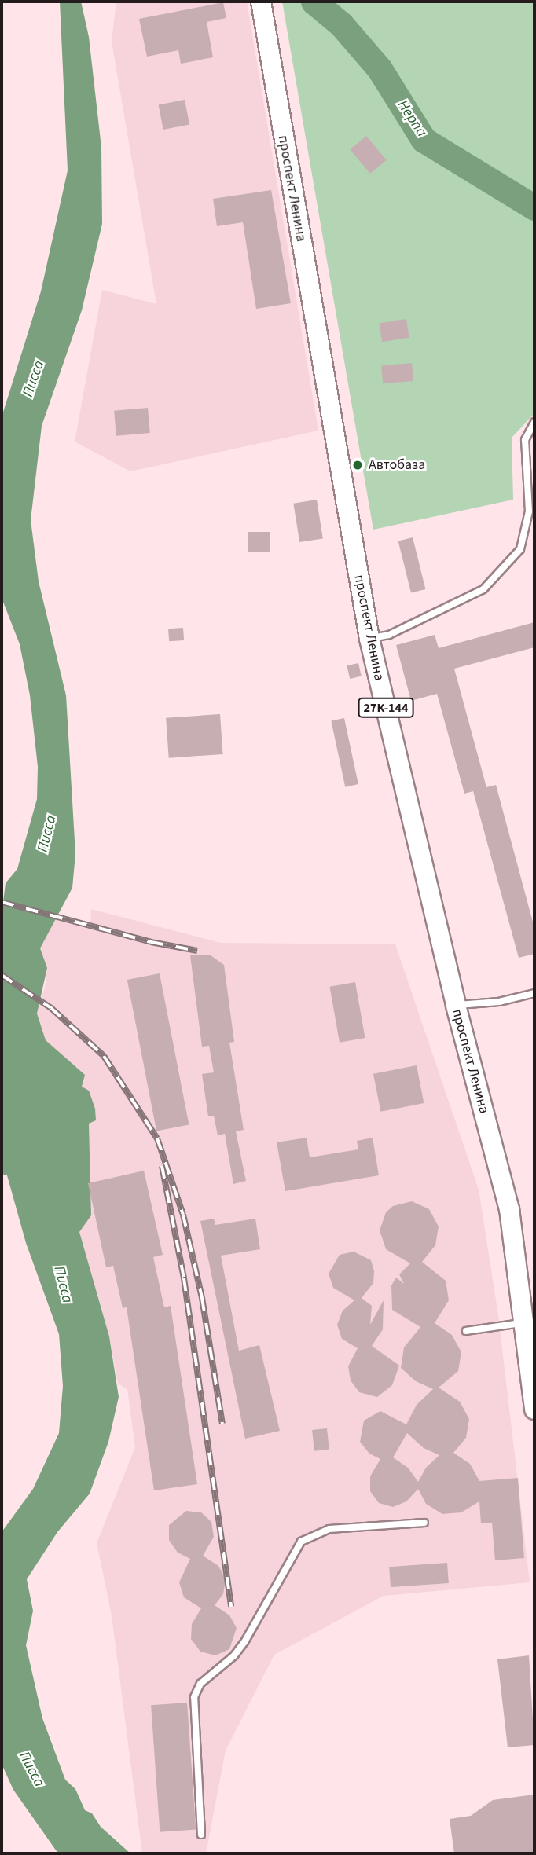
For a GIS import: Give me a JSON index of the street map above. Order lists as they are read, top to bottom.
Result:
{
  "streets": {
    "main road": ["проспект Ленина", "27К-144"]
  },
  "water": ["Нерпа", "Писса"],
  "places": ["Автобаза"]
}
